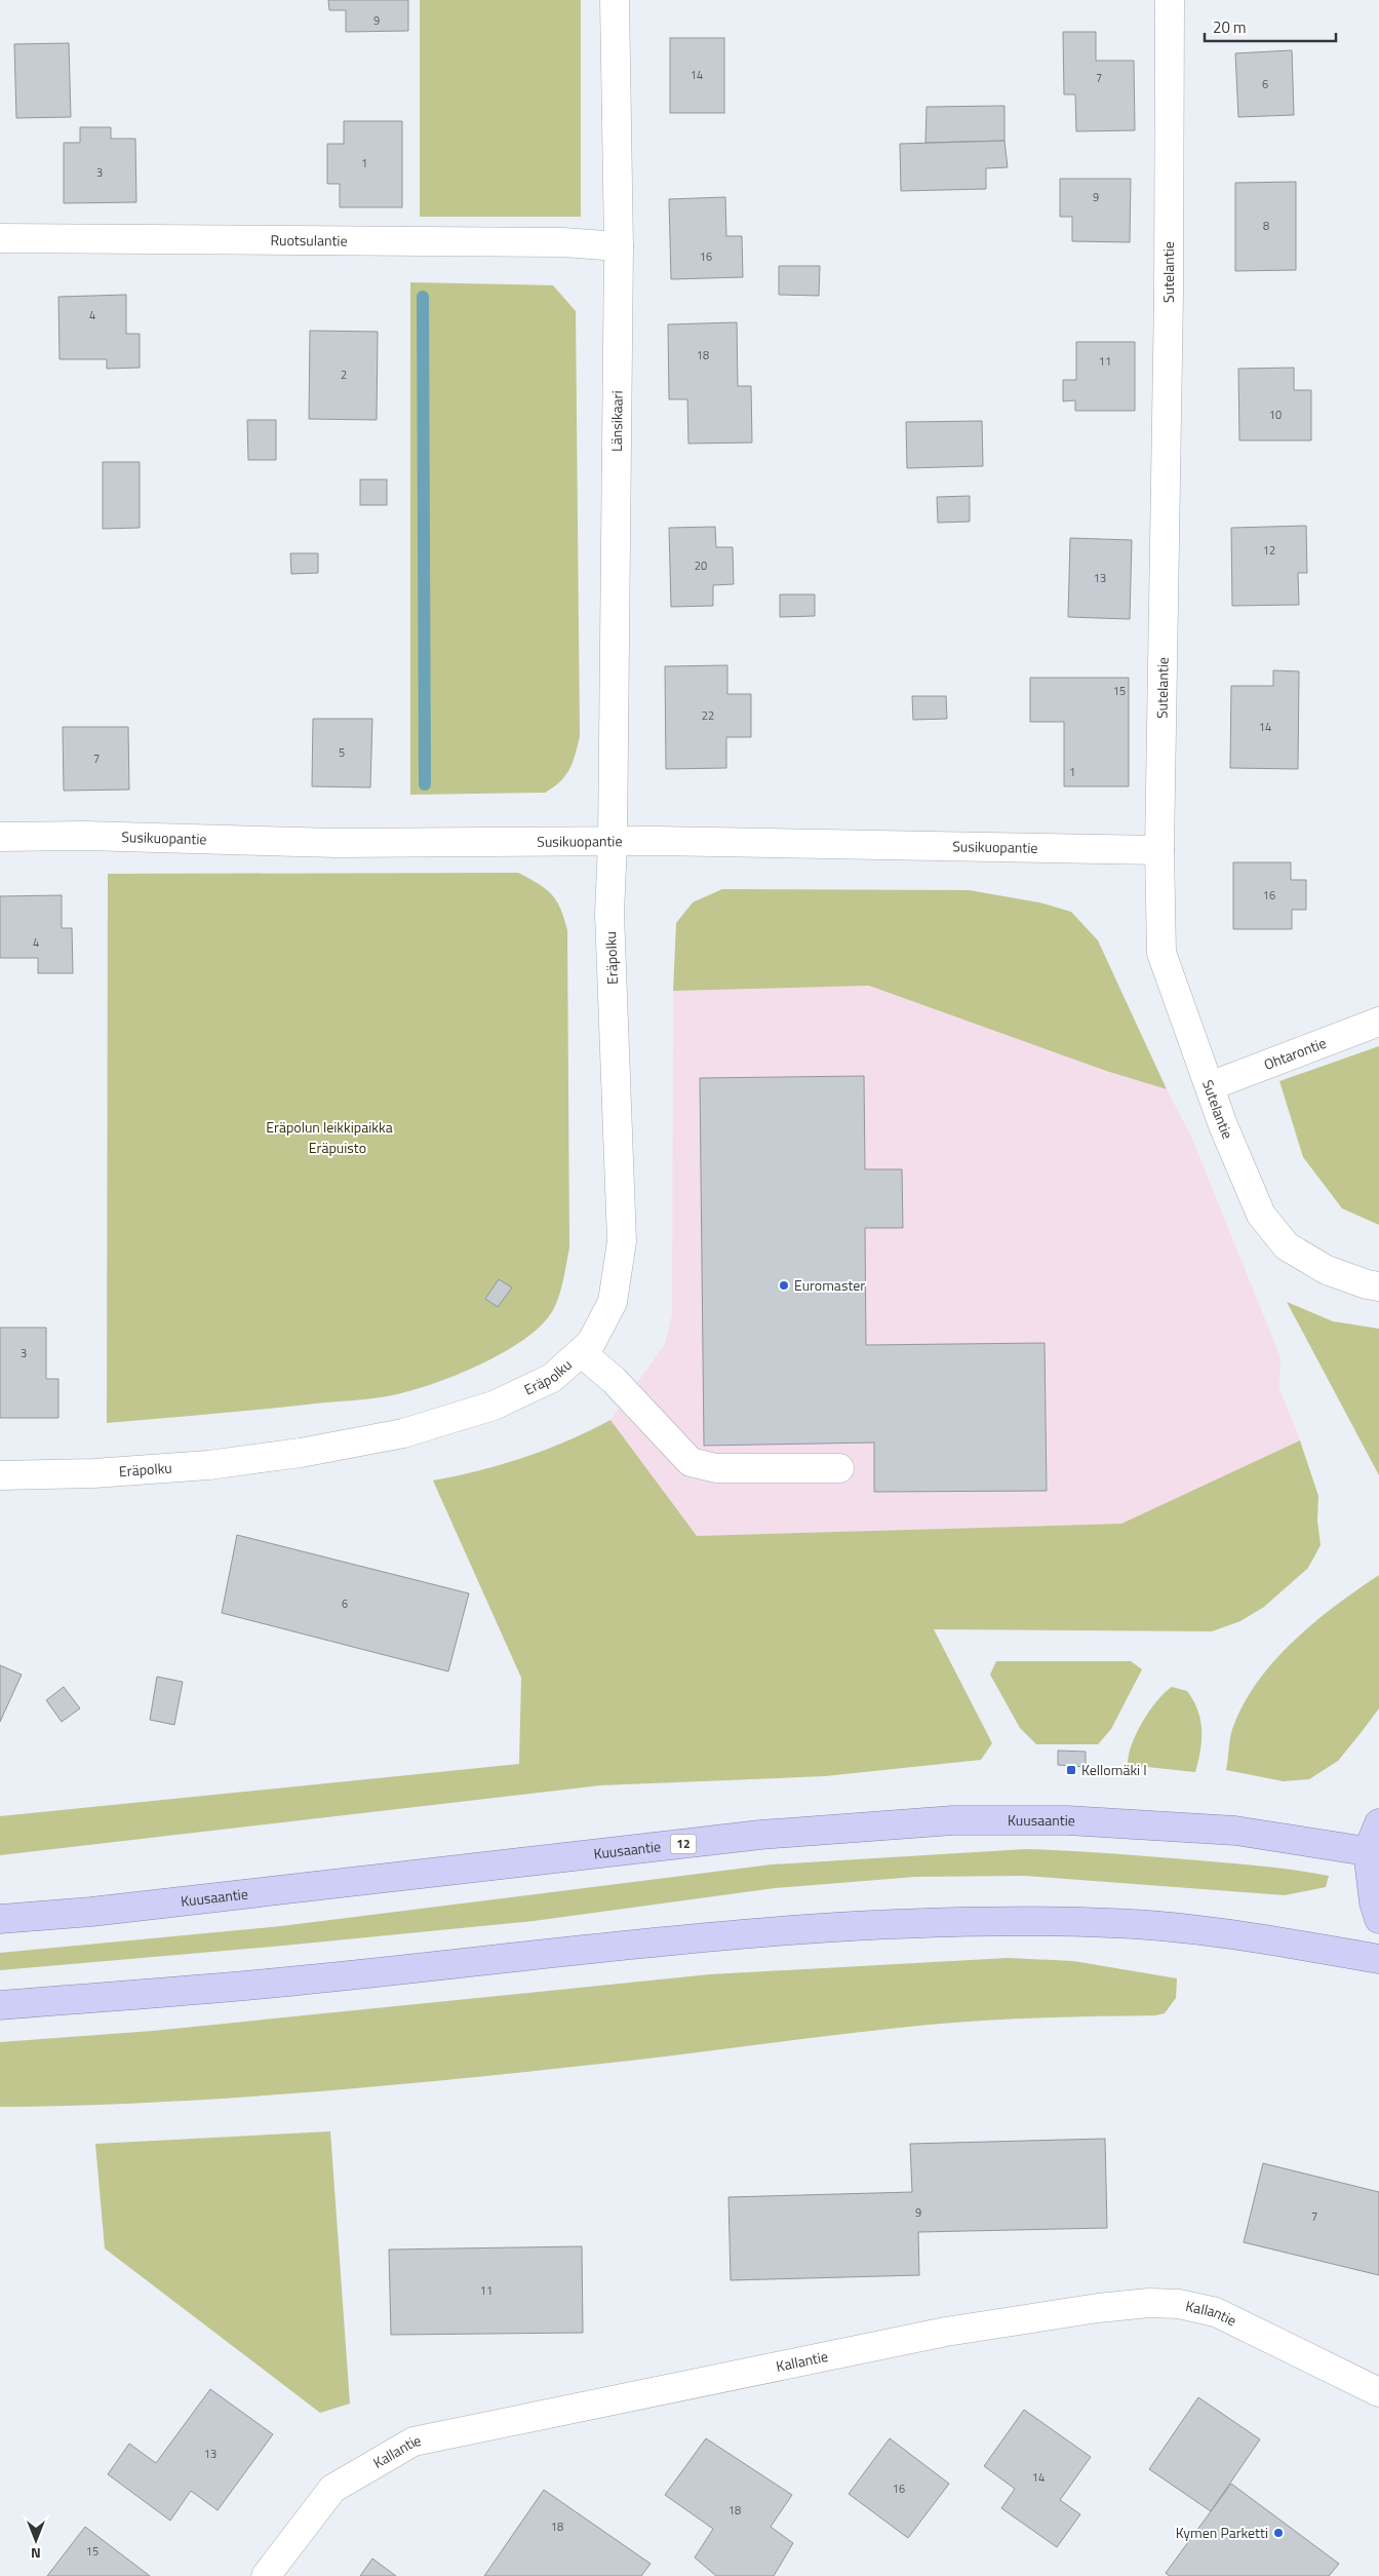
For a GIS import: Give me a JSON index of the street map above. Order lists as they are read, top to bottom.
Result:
{
  "streets": {
    "main road": ["Kuusaantie", "12"],
    "street": [
      "Ruotsulantie",
      "Sutelantie",
      "Länsikaari",
      "Susikuopantie",
      "Eräpolku",
      "Ohtarontie",
      "Kallantie"
    ]
  },
  "crossings": [
    ["Ruotsulantie", "Länsikaari"],
    ["Sutelantie", "Susikuopantie"],
    ["Sutelantie", "Ohtarontie"],
    ["Länsikaari", "Susikuopantie"],
    ["Länsikaari", "Eräpolku"],
    ["Susikuopantie", "Eräpolku"]
  ],
  "parks": ["Eräpolun leikkipaikka", "Eräpuisto"],
  "places": {
    "other": ["Euromaster", "Kymen Parketti"],
    "transit": ["Kellomäki I"]
  },
  "house_numbers": [
    "9",
    "14",
    "7",
    "6",
    "1",
    "3",
    "9",
    "8",
    "16",
    "4",
    "18",
    "11",
    "2",
    "10",
    "12",
    "20",
    "13",
    "15",
    "22",
    "14",
    "5",
    "7",
    "1",
    "16",
    "4",
    "3",
    "6",
    "9",
    "7",
    "11",
    "13",
    "14",
    "16",
    "18",
    "18",
    "15"
  ],
  "scale_bar": "20 m",
  "north": "bottom"
}
